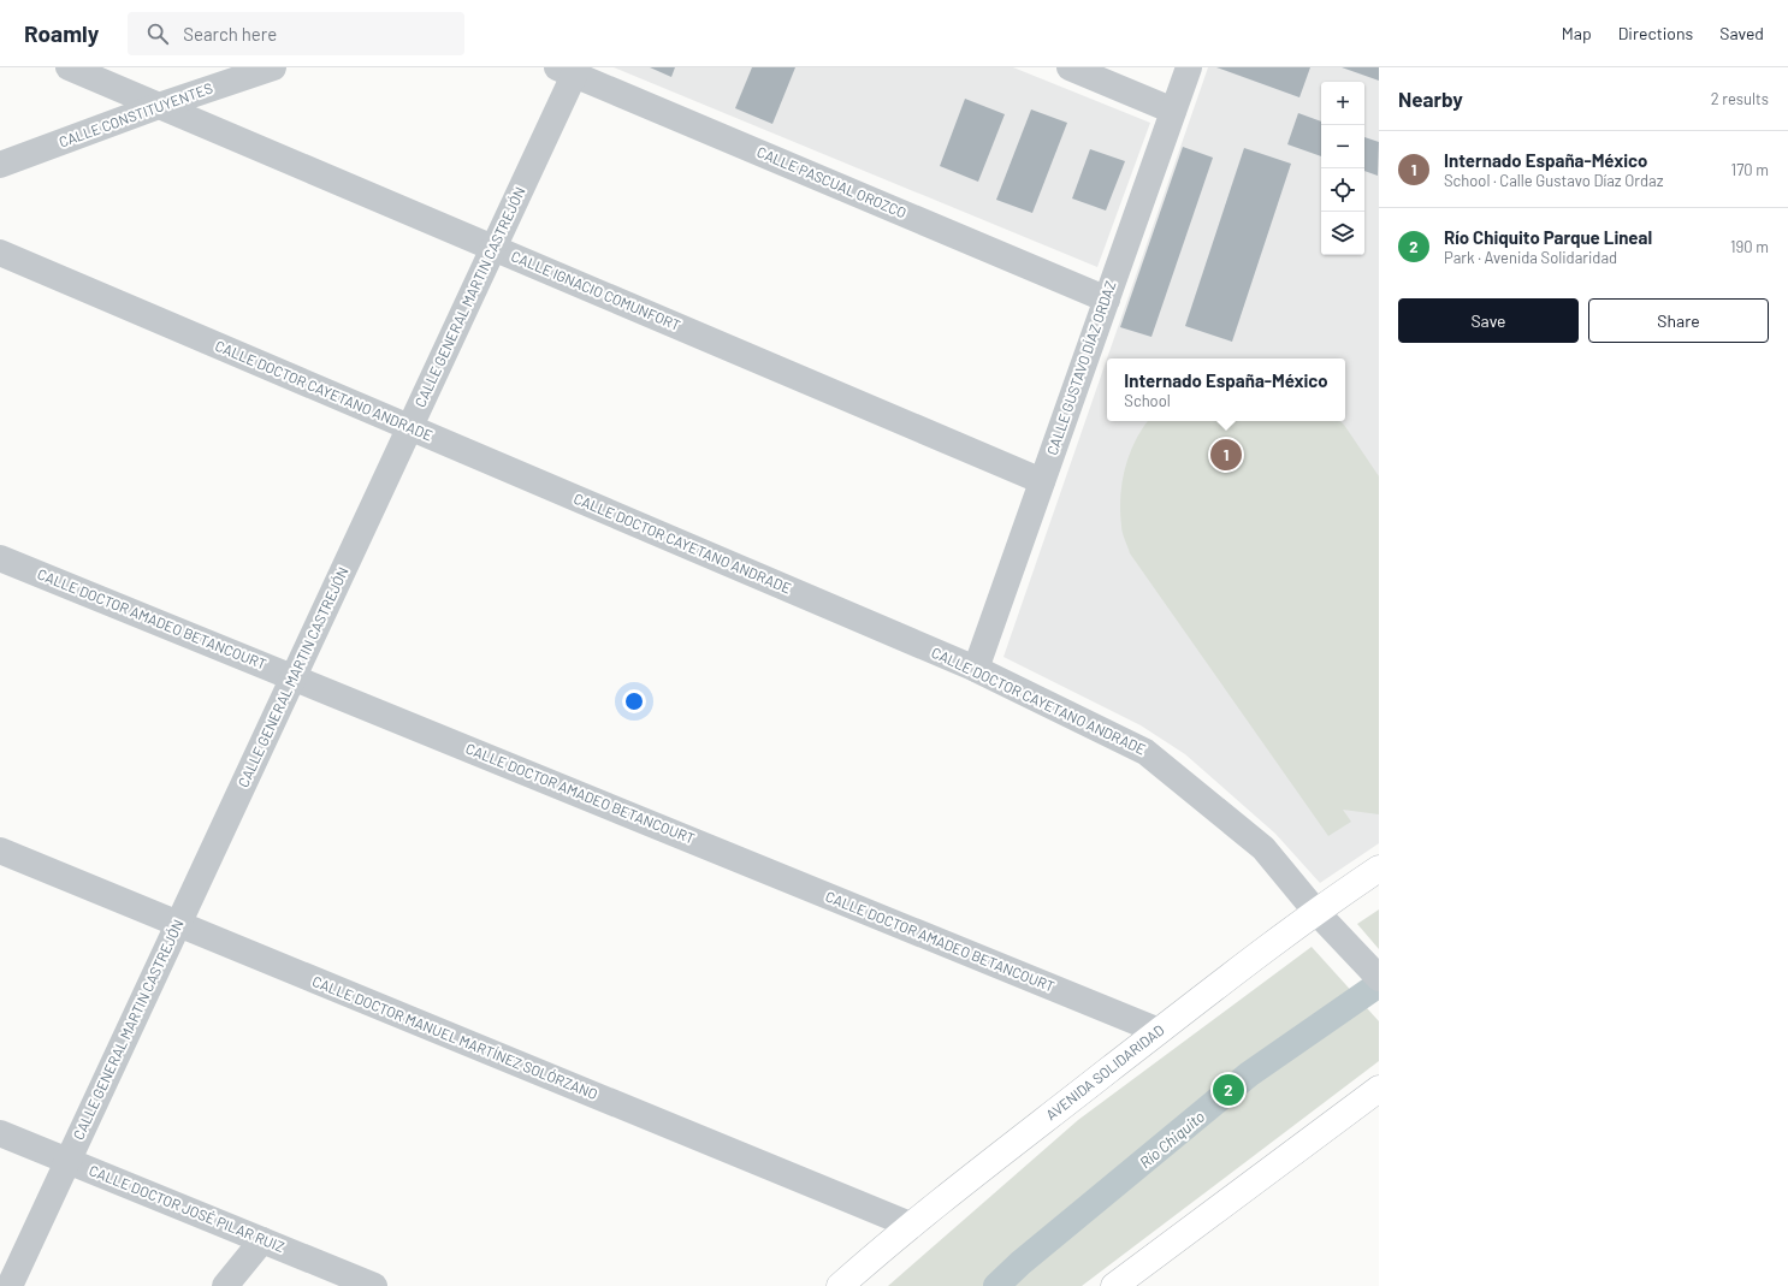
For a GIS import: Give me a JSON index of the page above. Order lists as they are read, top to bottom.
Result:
{
  "streets": {
    "main road": ["AVENIDA SOLIDARIDAD"],
    "street": [
      "CALLE CONSTITUYENTES",
      "CALLE PASCUAL OROZCO",
      "CALLE IGNACIO COMUNFORT",
      "CALLE GENERAL MARTIN CASTREJÓN",
      "CALLE GUSTAVO DÍAZ ORDAZ",
      "CALLE DOCTOR CAYETANO ANDRADE",
      "CALLE DOCTOR AMADEO BETANCOURT",
      "CALLE DOCTOR MANUEL MARTÍNEZ SOLÓRZANO",
      "CALLE DOCTOR JOSÉ PILAR RUIZ"
    ]
  },
  "crossings": [
    ["CALLE CONSTITUYENTES", "CALLE IGNACIO COMUNFORT"],
    ["CALLE PASCUAL OROZCO", "CALLE GENERAL MARTIN CASTREJÓN"],
    ["CALLE PASCUAL OROZCO", "CALLE GUSTAVO DÍAZ ORDAZ"],
    ["CALLE IGNACIO COMUNFORT", "CALLE GENERAL MARTIN CASTREJÓN"],
    ["CALLE IGNACIO COMUNFORT", "CALLE GUSTAVO DÍAZ ORDAZ"],
    ["CALLE GENERAL MARTIN CASTREJÓN", "CALLE DOCTOR CAYETANO ANDRADE"],
    ["CALLE GENERAL MARTIN CASTREJÓN", "CALLE DOCTOR AMADEO BETANCOURT"],
    ["CALLE GENERAL MARTIN CASTREJÓN", "CALLE DOCTOR MANUEL MARTÍNEZ SOLÓRZANO"],
    ["CALLE GENERAL MARTIN CASTREJÓN", "CALLE DOCTOR JOSÉ PILAR RUIZ"],
    ["CALLE GUSTAVO DÍAZ ORDAZ", "CALLE DOCTOR CAYETANO ANDRADE"],
    ["CALLE DOCTOR CAYETANO ANDRADE", "AVENIDA SOLIDARIDAD"],
    ["CALLE DOCTOR AMADEO BETANCOURT", "AVENIDA SOLIDARIDAD"],
    ["CALLE DOCTOR MANUEL MARTÍNEZ SOLÓRZANO", "AVENIDA SOLIDARIDAD"]
  ],
  "water": ["Río Chiquito"],
  "page": {
    "header": "Roamly",
    "search": "Search here",
    "nav": ["Map", "Directions", "Saved"],
    "heading": ["Nearby", "2 results"],
    "map_buttons": ["+", "−"],
    "list": [
      {
        "mark": "1",
        "name": "Internado España-México",
        "note": "School · Calle Gustavo Díaz Ordaz",
        "value": "170 m"
      },
      {
        "mark": "2",
        "name": "Río Chiquito Parque Lineal",
        "note": "Park · Avenida Solidaridad",
        "value": "190 m"
      }
    ],
    "buttons": ["Save", "Share"],
    "popup": ["Internado España-México", "School"],
    "pins": ["1", "2"]
  }
}
